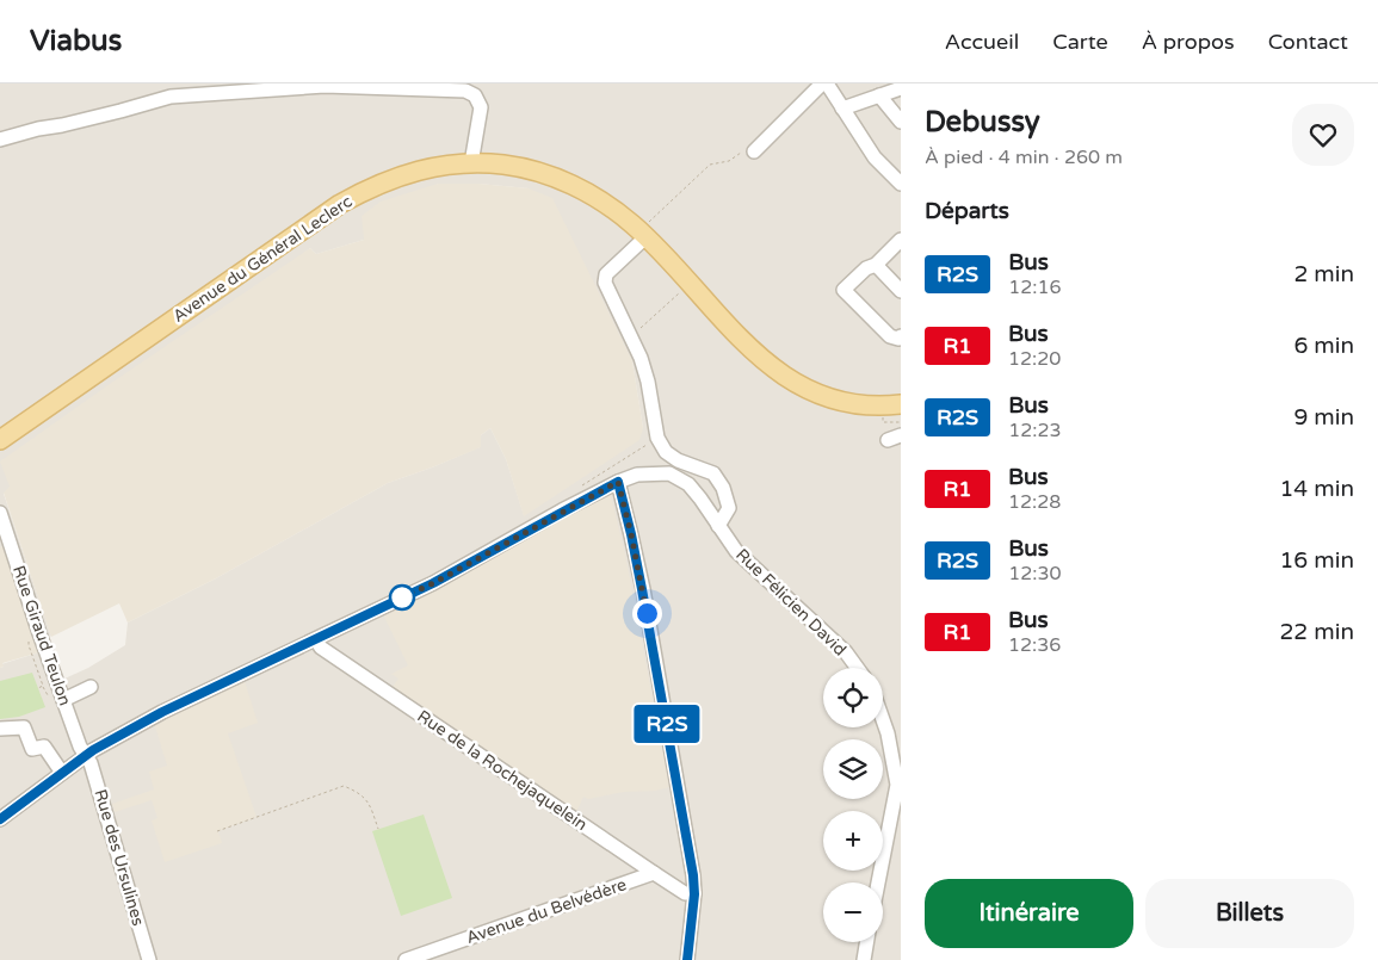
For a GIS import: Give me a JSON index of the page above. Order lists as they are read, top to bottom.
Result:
{
  "streets": {
    "main road": ["Avenue du Général Leclerc"],
    "street": [
      "Rue Félicien David",
      "Rue Giraud Teulon",
      "Rue de la Rochejaquelein",
      "Rue des Ursulines",
      "Avenue du Belvédère"
    ]
  },
  "crossings": [
    ["Rue Félicien David", "Rue Giraud Teulon"],
    ["Rue Félicien David", "Rue de la Rochejaquelein"],
    ["Rue Félicien David", "Rue des Ursulines"],
    ["Rue Giraud Teulon", "Rue des Ursulines"],
    ["Rue de la Rochejaquelein", "Avenue du Belvédère"]
  ],
  "lines": ["bus line R2S"],
  "page": {
    "header": "Viabus",
    "nav": [
      "Accueil",
      "Carte",
      "À propos",
      "Contact"
    ],
    "on_map": "R2S",
    "heading": [
      ["Debussy", "À pied · 4 min · 260 m"],
      "Départs"
    ],
    "list": [
      {
        "mark": "R2S",
        "name": "Bus",
        "note": "12:16",
        "value": "2 min"
      },
      {
        "mark": "R1",
        "name": "Bus",
        "note": "12:20",
        "value": "6 min"
      },
      {
        "mark": "R2S",
        "name": "Bus",
        "note": "12:23",
        "value": "9 min"
      },
      {
        "mark": "R1",
        "name": "Bus",
        "note": "12:28",
        "value": "14 min"
      },
      {
        "mark": "R2S",
        "name": "Bus",
        "note": "12:30",
        "value": "16 min"
      },
      {
        "mark": "R1",
        "name": "Bus",
        "note": "12:36",
        "value": "22 min"
      }
    ],
    "map_buttons": ["+", "−"],
    "buttons": ["Itinéraire", "Billets"]
  }
}
